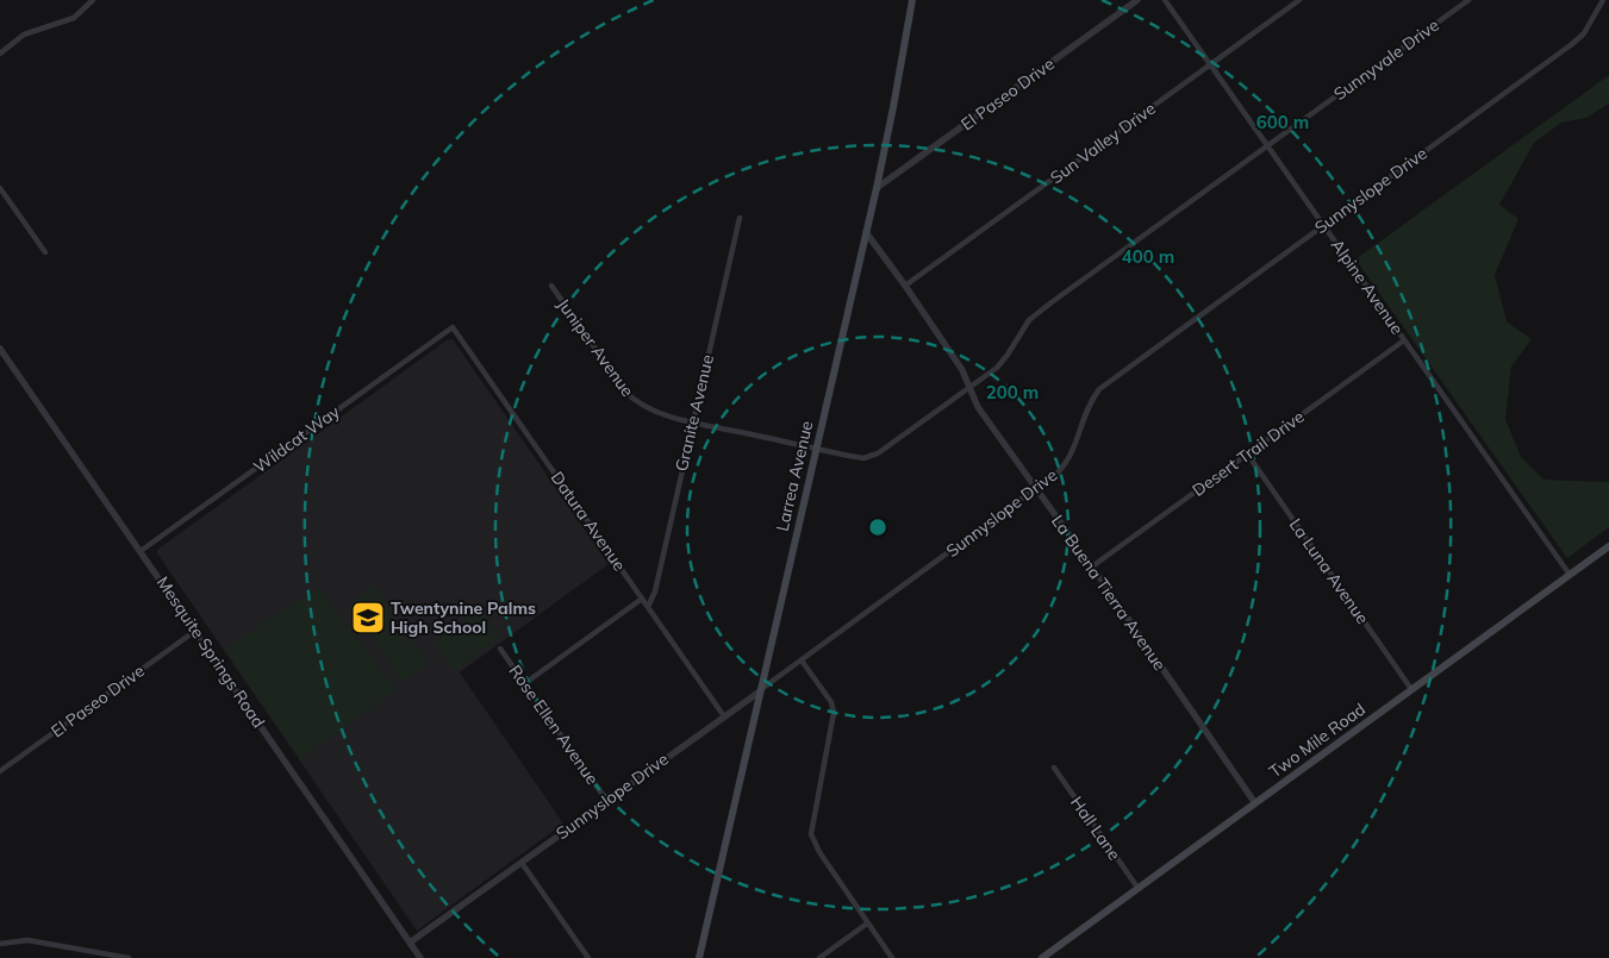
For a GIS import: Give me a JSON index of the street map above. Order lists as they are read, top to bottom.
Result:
{
  "streets": {
    "main road": ["Larrea Avenue", "Two Mile Road"],
    "street": [
      "Sunnyvale Drive",
      "El Paseo Drive",
      "Sun Valley Drive",
      "Sunnyslope Drive",
      "Alpine Avenue",
      "Juniper Avenue",
      "Granite Avenue",
      "Wildcat Way",
      "Desert Trail Drive",
      "Datura Avenue",
      "La Luna Avenue",
      "La Buena Tierra Avenue",
      "Mesquite Springs Road",
      "Rose Ellen Avenue",
      "Hall Lane"
    ]
  },
  "crossings": [
    ["Sunnyvale Drive", "Alpine Avenue"],
    ["Sunnyvale Drive", "Juniper Avenue"],
    ["Sunnyvale Drive", "Larrea Avenue"],
    ["Sunnyvale Drive", "La Buena Tierra Avenue"],
    ["El Paseo Drive", "Larrea Avenue"],
    ["El Paseo Drive", "Mesquite Springs Road"],
    ["Sun Valley Drive", "Alpine Avenue"],
    ["Sun Valley Drive", "La Buena Tierra Avenue"],
    ["Sunnyslope Drive", "Alpine Avenue"],
    ["Sunnyslope Drive", "Larrea Avenue"],
    ["Sunnyslope Drive", "Datura Avenue"],
    ["Sunnyslope Drive", "La Buena Tierra Avenue"],
    ["Sunnyslope Drive", "Mesquite Springs Road"],
    ["Sunnyslope Drive", "Rose Ellen Avenue"],
    ["Alpine Avenue", "Desert Trail Drive"],
    ["Alpine Avenue", "Two Mile Road"],
    ["Juniper Avenue", "Granite Avenue"],
    ["Juniper Avenue", "Larrea Avenue"],
    ["Granite Avenue", "Datura Avenue"],
    ["Wildcat Way", "Datura Avenue"],
    ["Wildcat Way", "Mesquite Springs Road"],
    ["Desert Trail Drive", "La Luna Avenue"],
    ["Desert Trail Drive", "La Buena Tierra Avenue"],
    ["Larrea Avenue", "La Buena Tierra Avenue"],
    ["La Luna Avenue", "Two Mile Road"],
    ["La Buena Tierra Avenue", "Two Mile Road"],
    ["Two Mile Road", "Hall Lane"]
  ],
  "places": {
    "school or university": ["Twentynine Palms High School"]
  },
  "rings": ["600 m", "400 m", "200 m"]
}
